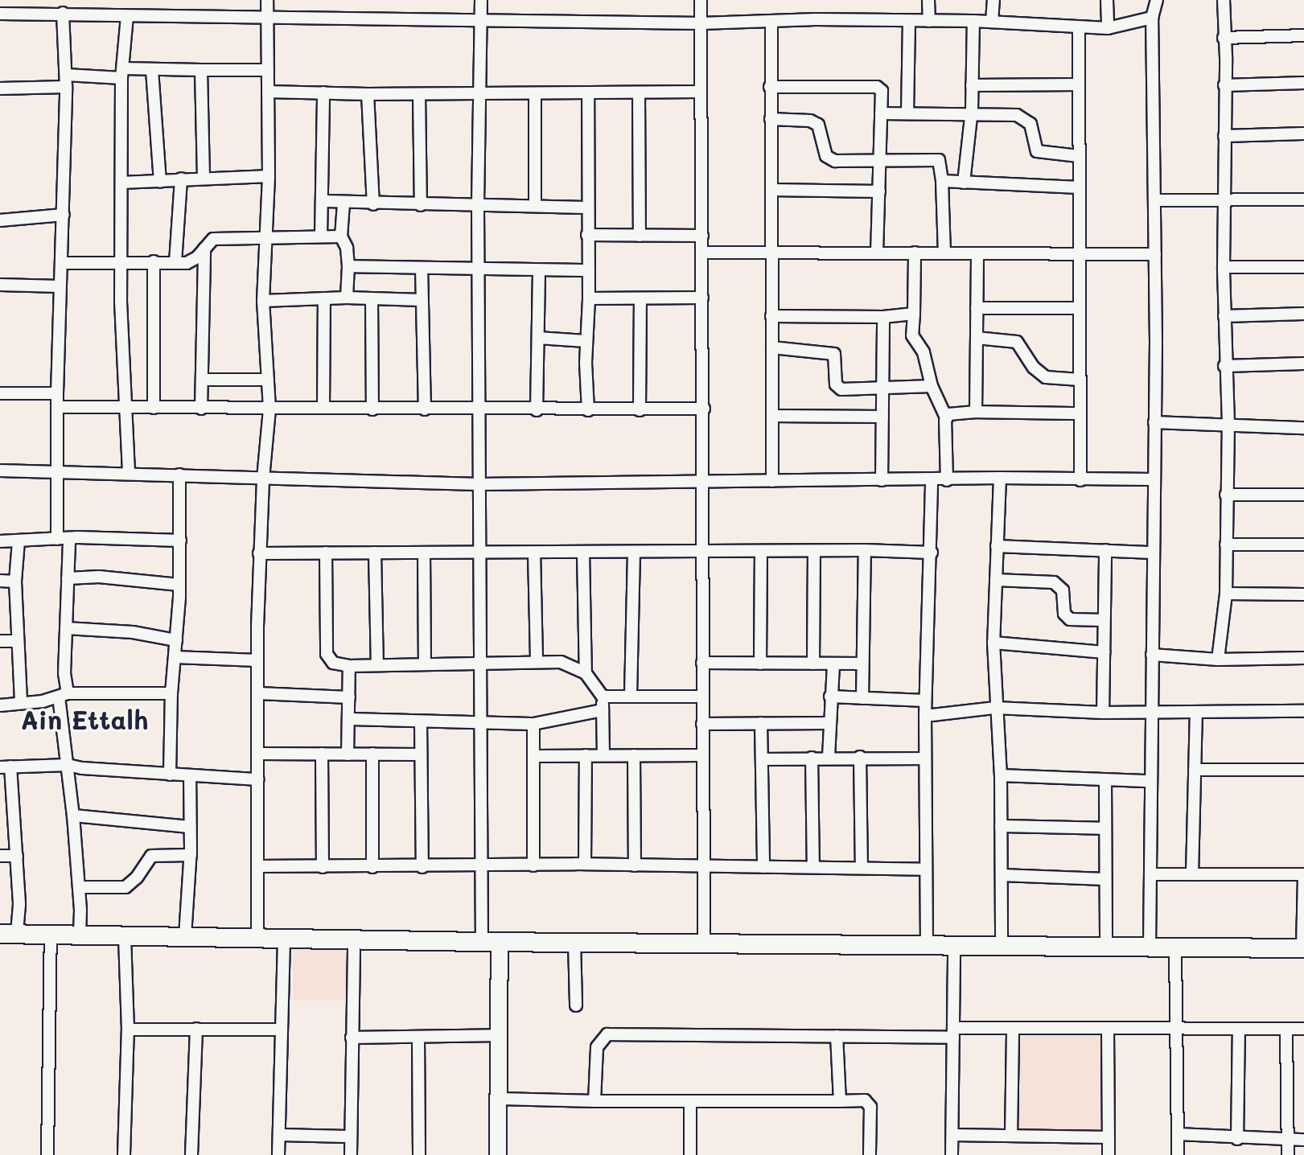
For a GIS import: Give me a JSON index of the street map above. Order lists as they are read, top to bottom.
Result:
{
  "districts": ["Ain Ettalh"]
}
